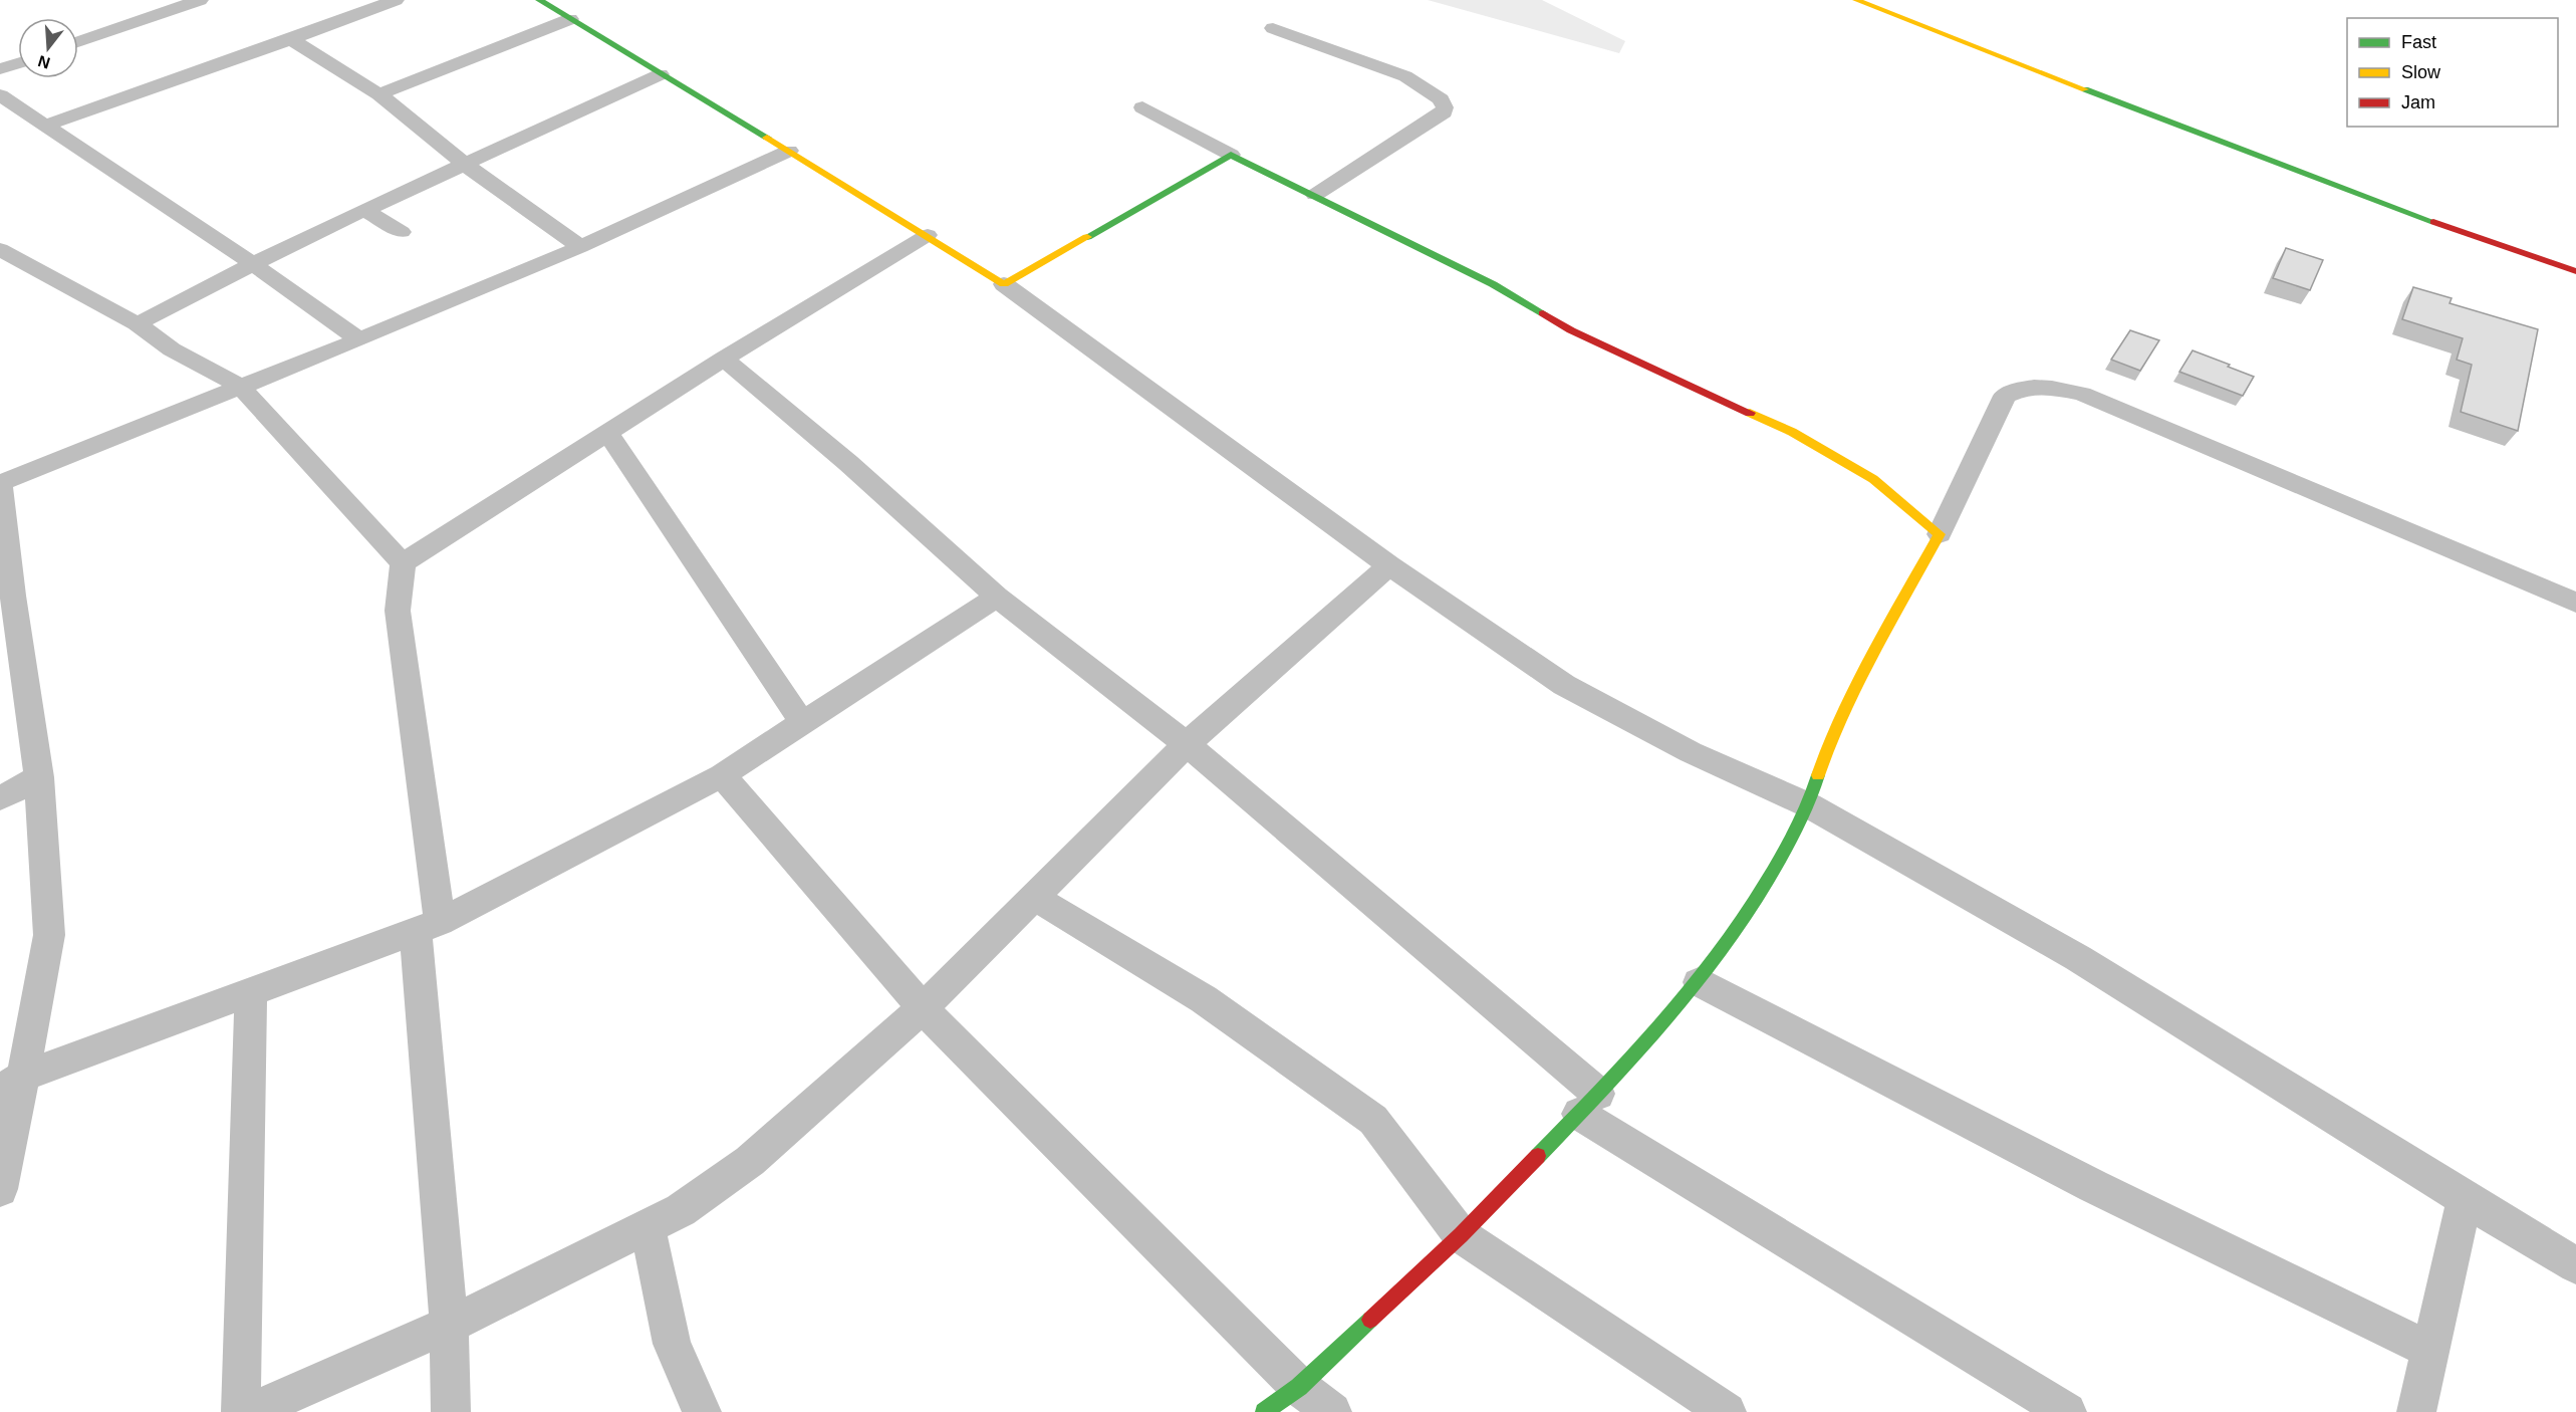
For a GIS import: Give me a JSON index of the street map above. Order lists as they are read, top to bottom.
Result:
{
  "legend": ["Fast", "Slow", "Jam"],
  "north": "bottom"
}
